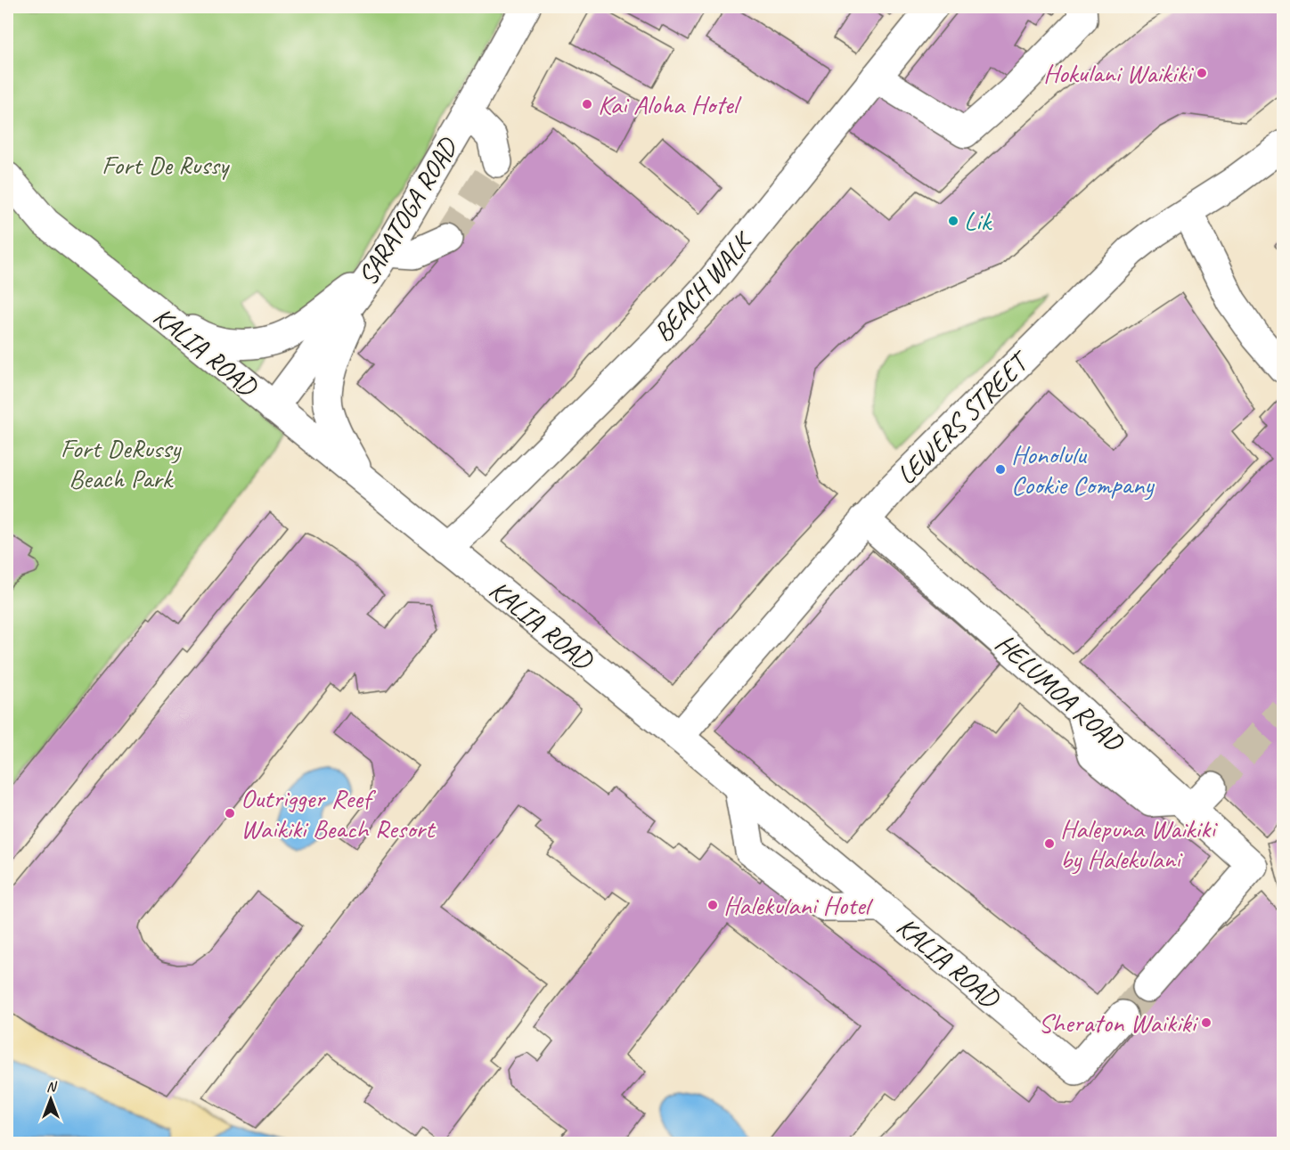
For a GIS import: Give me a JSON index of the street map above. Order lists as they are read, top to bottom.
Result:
{
  "streets": {
    "street": [
      "SARATOGA ROAD",
      "BEACH WALK",
      "KALIA ROAD",
      "LEWERS STREET",
      "HELUMOA ROAD"
    ]
  },
  "crossings": [
    ["SARATOGA ROAD", "KALIA ROAD"],
    ["BEACH WALK", "KALIA ROAD"],
    ["KALIA ROAD", "LEWERS STREET"],
    ["LEWERS STREET", "HELUMOA ROAD"]
  ],
  "parks": ["Fort De Russy", "Fort DeRussy Beach Park"],
  "places": [
    "Hokulani Waikiki",
    "Kai Aloha Hotel",
    "Lik",
    "Honolulu Cookie Company",
    "Outrigger Reef Waikiki Beach Resort",
    "Halepuna Waikiki by Halekulani",
    "Halekulani Hotel",
    "Sheraton Waikiki"
  ],
  "north": "top"
}
